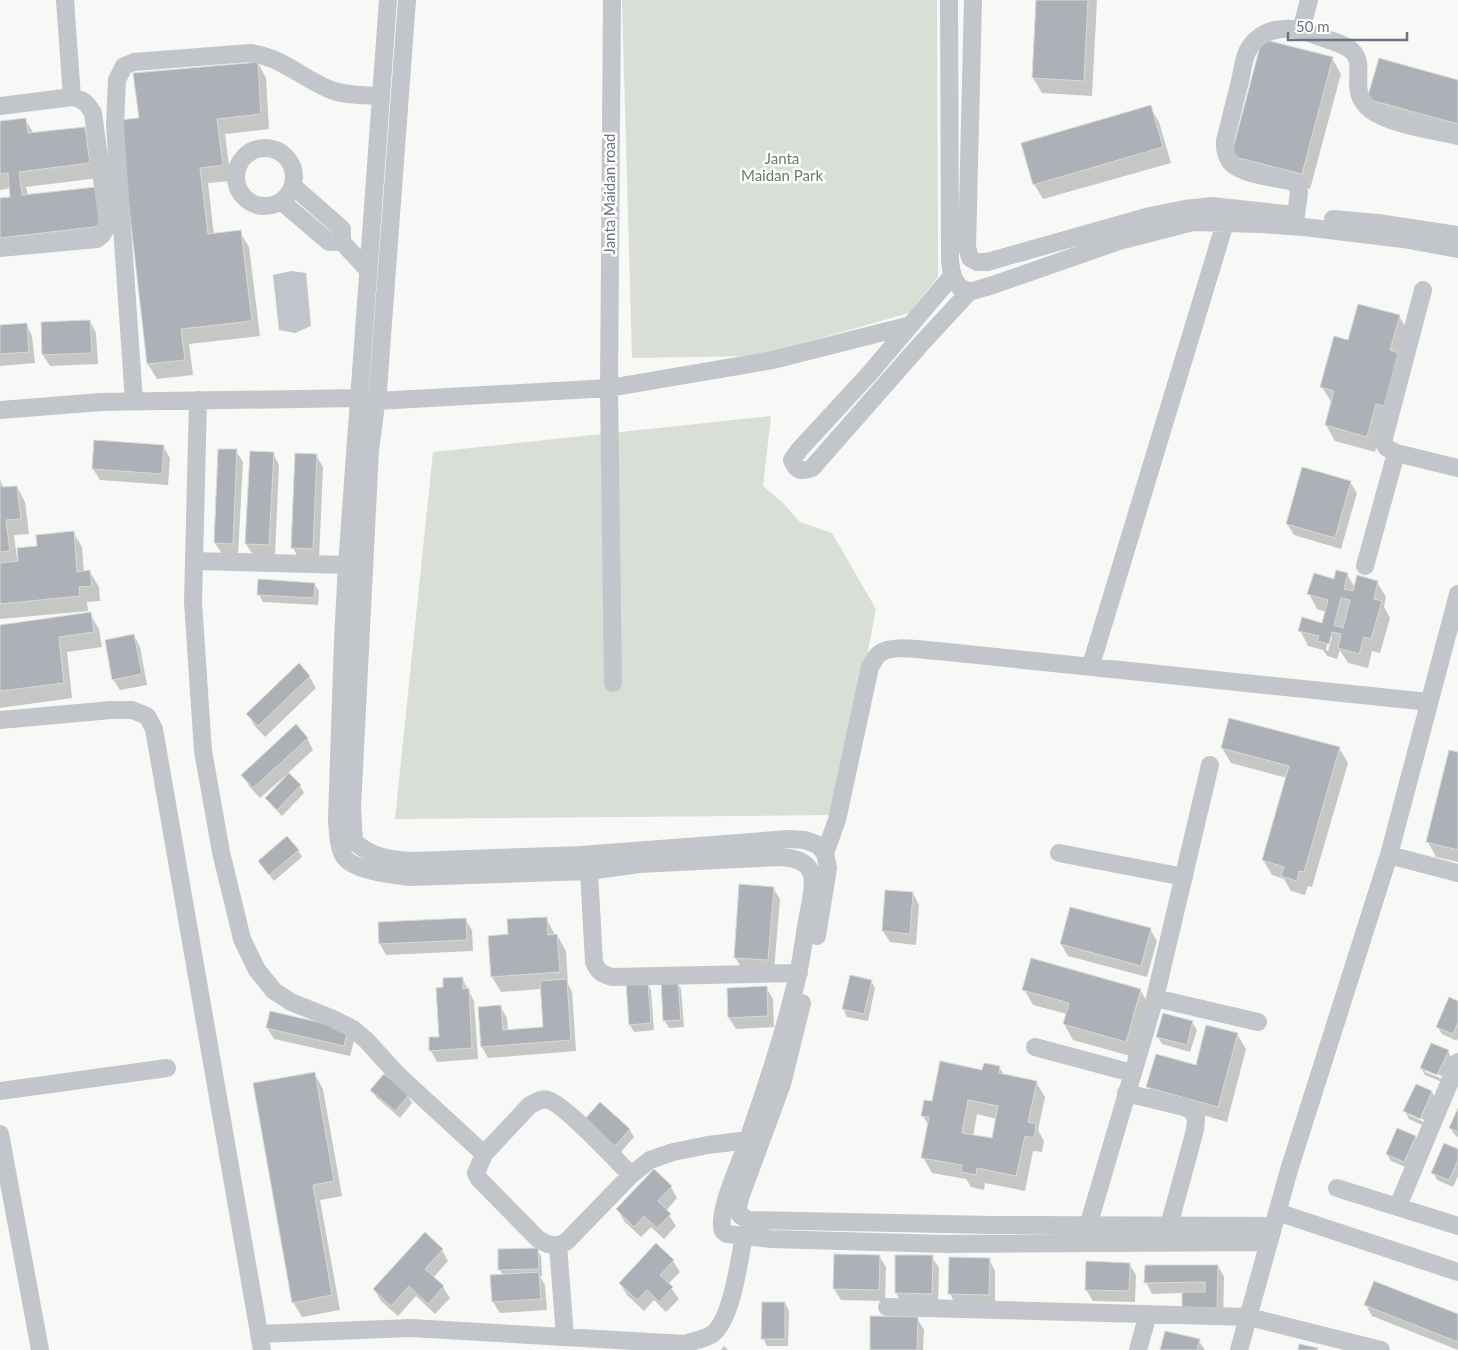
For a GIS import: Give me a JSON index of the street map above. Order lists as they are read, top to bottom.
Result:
{
  "streets": {
    "street": ["Janta Maidan road"]
  },
  "parks": ["Janta Maidan Park"],
  "scale_bar": "50 m"
}
